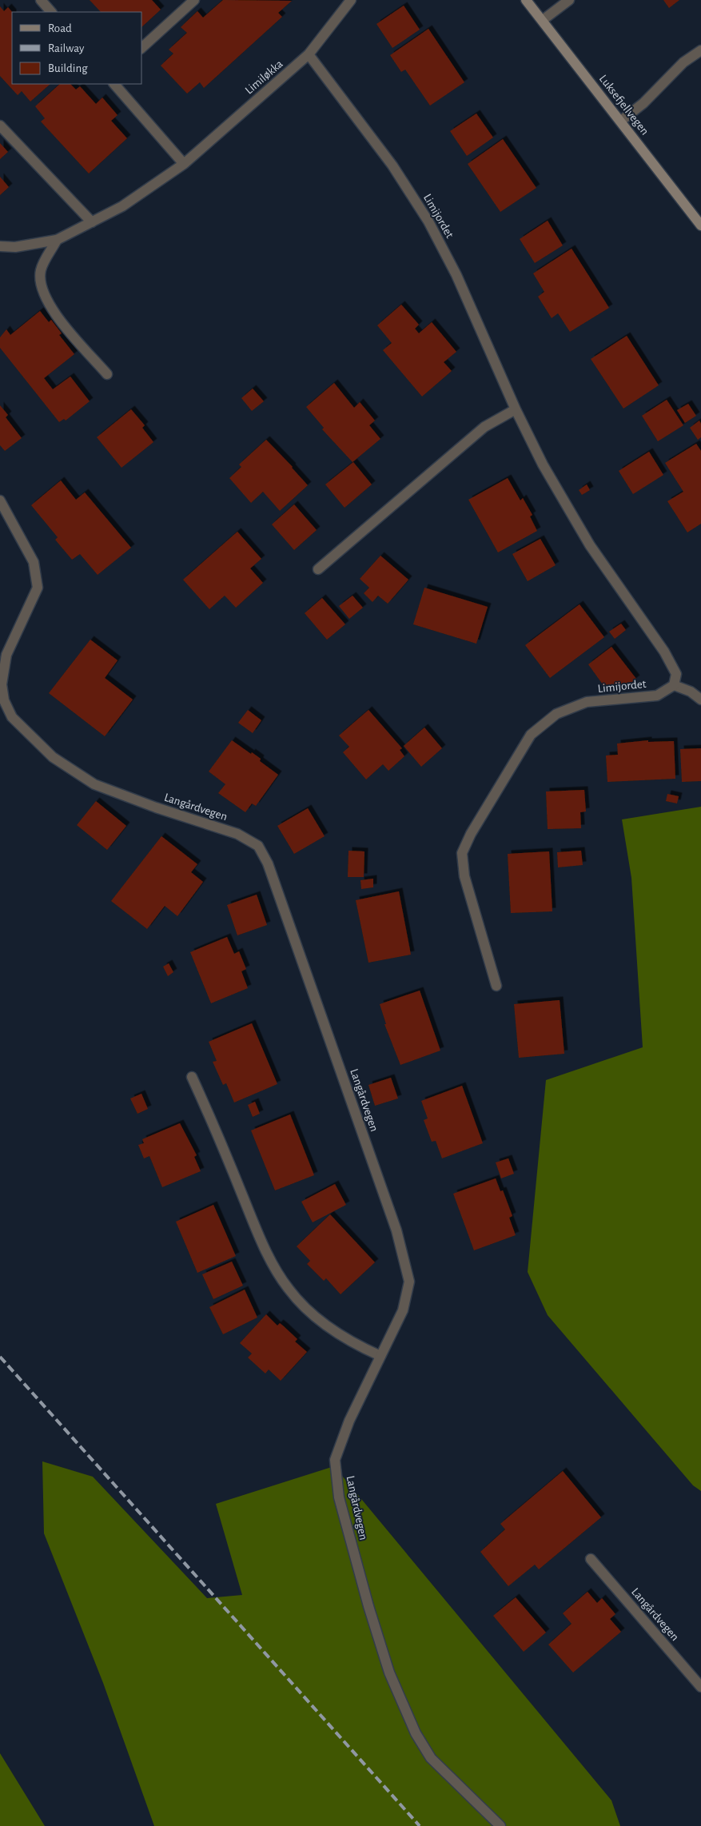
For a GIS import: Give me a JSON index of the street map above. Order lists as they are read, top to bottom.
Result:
{
  "streets": {
    "main road": ["Luksefjellvegen"],
    "street": ["Limiløkka", "Limijordet", "Langårdvegen"]
  },
  "crossings": [
    ["Limiløkka", "Limijordet"]
  ],
  "legend": ["Road", "Railway", "Building"]
}
